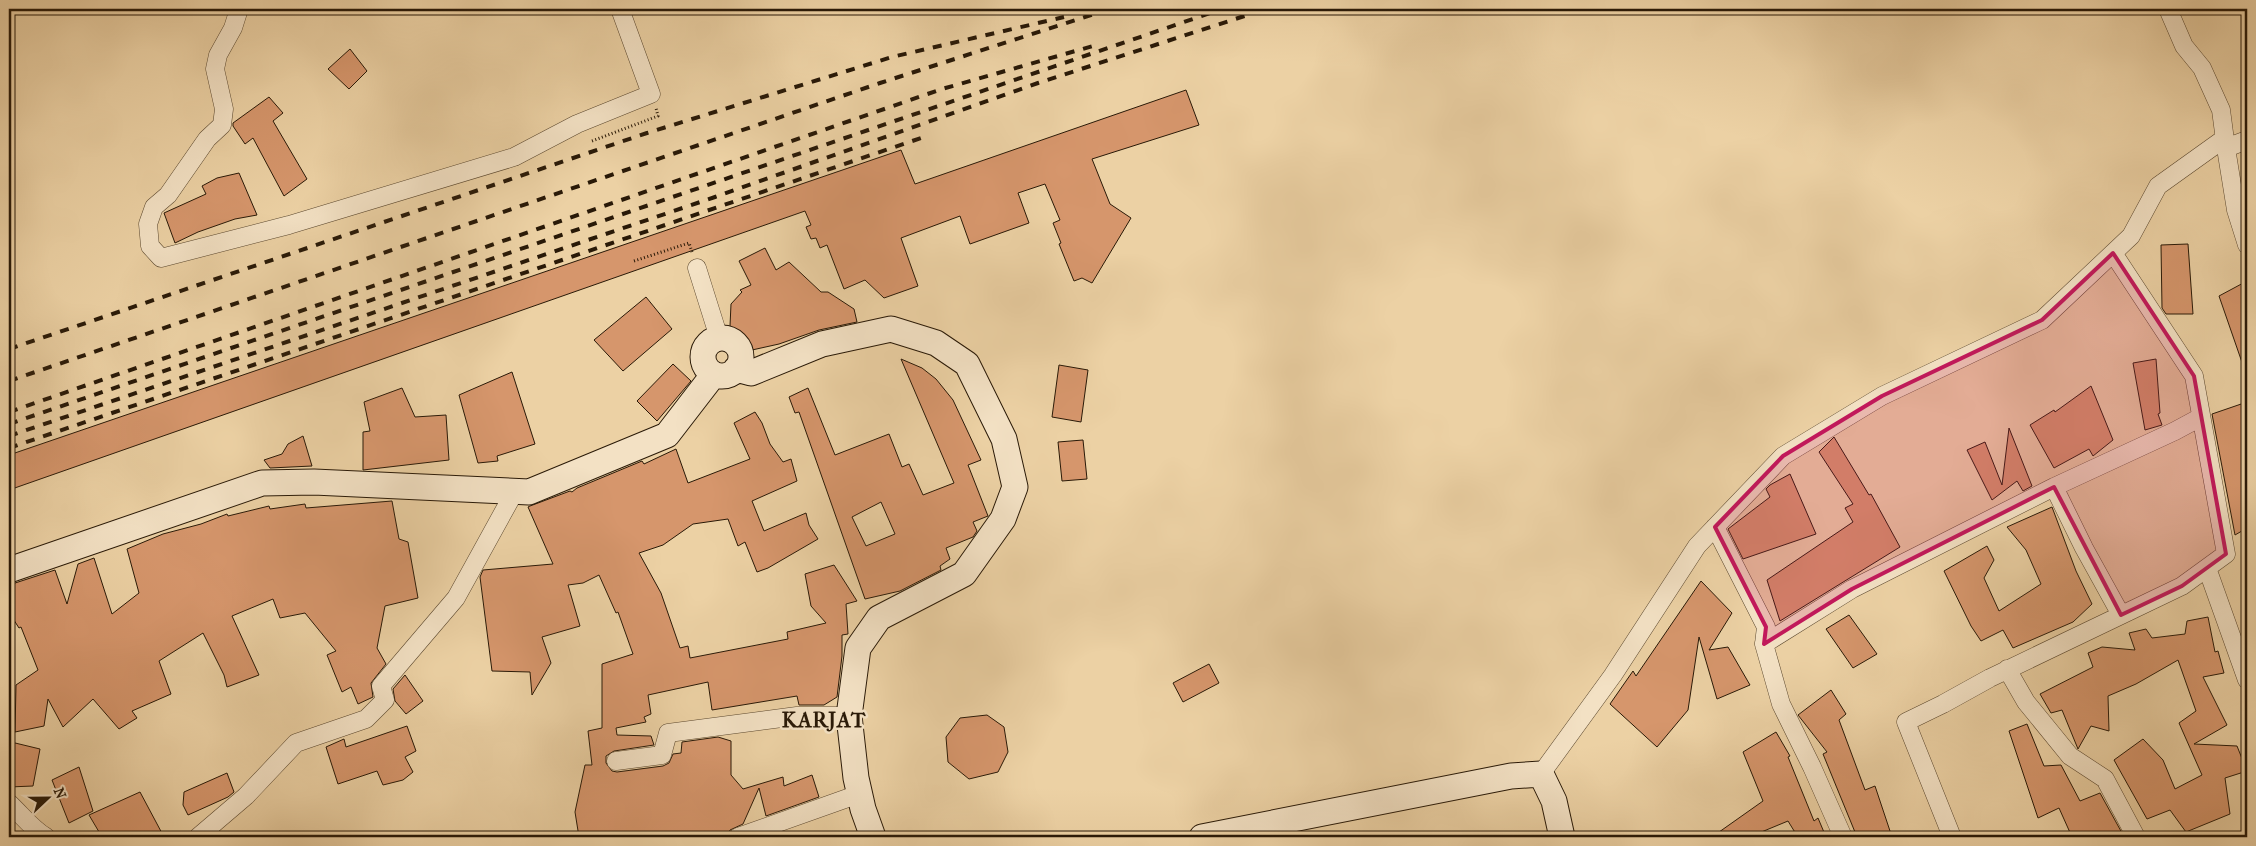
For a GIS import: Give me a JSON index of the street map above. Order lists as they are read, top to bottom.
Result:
{
  "districts": ["KARJAT"],
  "north": "right"
}
